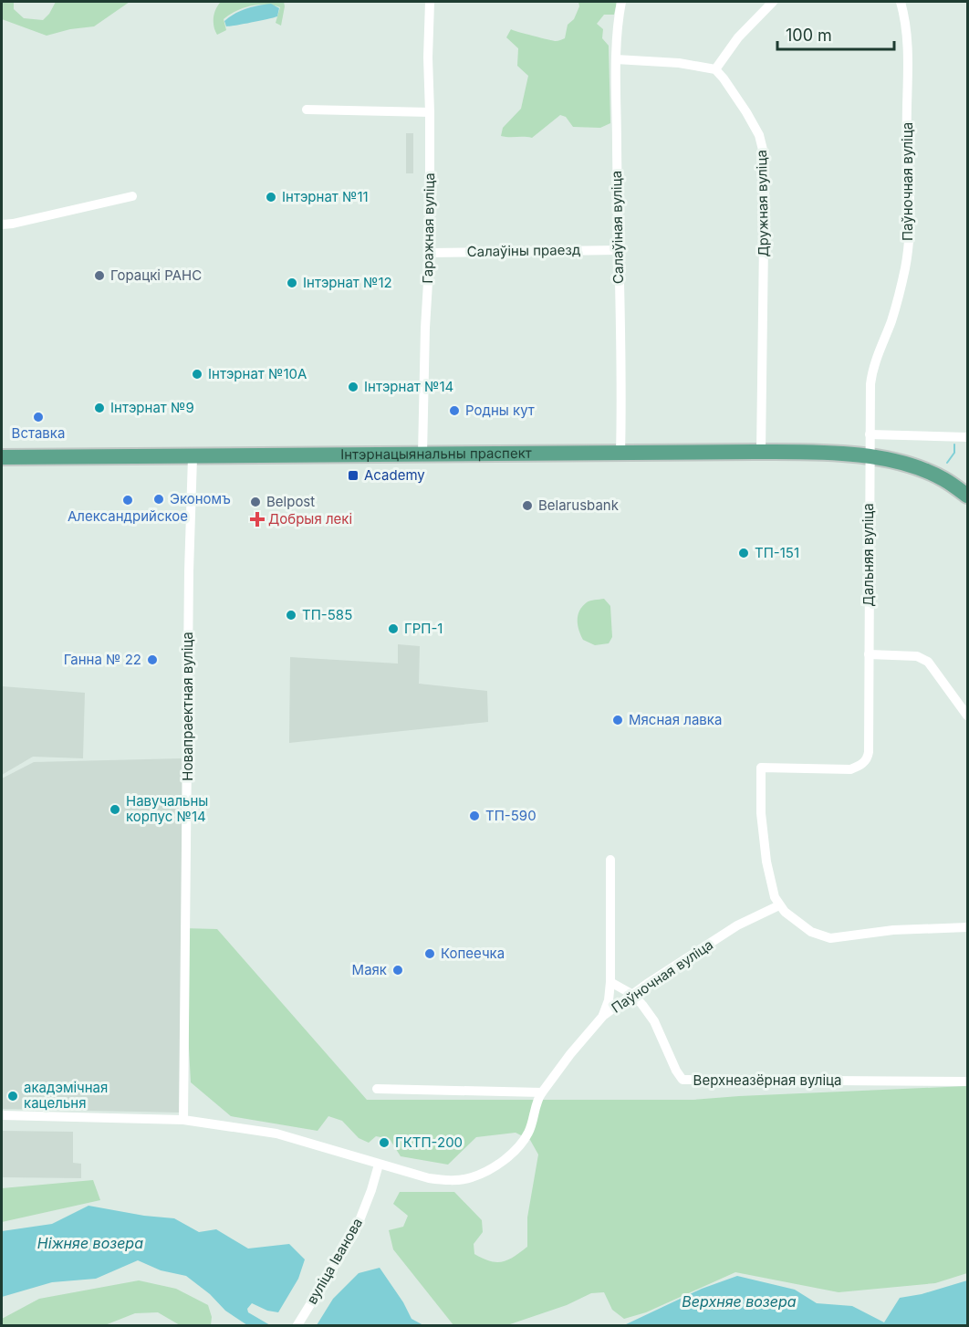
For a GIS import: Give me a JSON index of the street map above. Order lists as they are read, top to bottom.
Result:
{
  "streets": {
    "main road": ["Інтэрнацыянальны праспект"],
    "street": [
      "Паўночная вуліца",
      "Дружная вуліца",
      "Салаўіная вуліца",
      "Гаражная вуліца",
      "Салаўіны праезд",
      "Дальняя вуліца",
      "Новапраектная вуліца",
      "Верхнеазёрная вуліца",
      "вуліца Іванова"
    ]
  },
  "crossings": [
    ["Паўночная вуліца", "Інтэрнацыянальны праспект"],
    ["Паўночная вуліца", "Дальняя вуліца"],
    ["Паўночная вуліца", "Новапраектная вуліца"],
    ["Паўночная вуліца", "Верхнеазёрная вуліца"],
    ["Паўночная вуліца", "вуліца Іванова"],
    ["Дружная вуліца", "Інтэрнацыянальны праспект"],
    ["Салаўіная вуліца", "Салаўіны праезд"],
    ["Салаўіная вуліца", "Інтэрнацыянальны праспект"],
    ["Гаражная вуліца", "Салаўіны праезд"],
    ["Гаражная вуліца", "Інтэрнацыянальны праспект"],
    ["Інтэрнацыянальны праспект", "Дальняя вуліца"],
    ["Інтэрнацыянальны праспект", "Новапраектная вуліца"]
  ],
  "water": ["Ніжняе возера", "Верхняе возера"],
  "places": {
    "other": [
      "Інтэрнат №11",
      "Горацкі РАНС",
      "Інтэрнат №12",
      "Інтэрнат №10А",
      "Інтэрнат №14",
      "Інтэрнат №9",
      "Родны кут",
      "Вставка",
      "Экономъ",
      "Александрийское",
      "Belpost",
      "Belarusbank",
      "ТП-151",
      "ТП-585",
      "ГРП-1",
      "Ганна № 22",
      "Мясная лавка",
      "Навучальны корпус №14",
      "ТП-590",
      "Копеечка",
      "Маяк",
      "акадэмічная кацельня",
      "ГКТП-200"
    ],
    "transit": ["Academy"],
    "health": ["Добрыя лекі"]
  },
  "scale_bar": "100 m"
}
